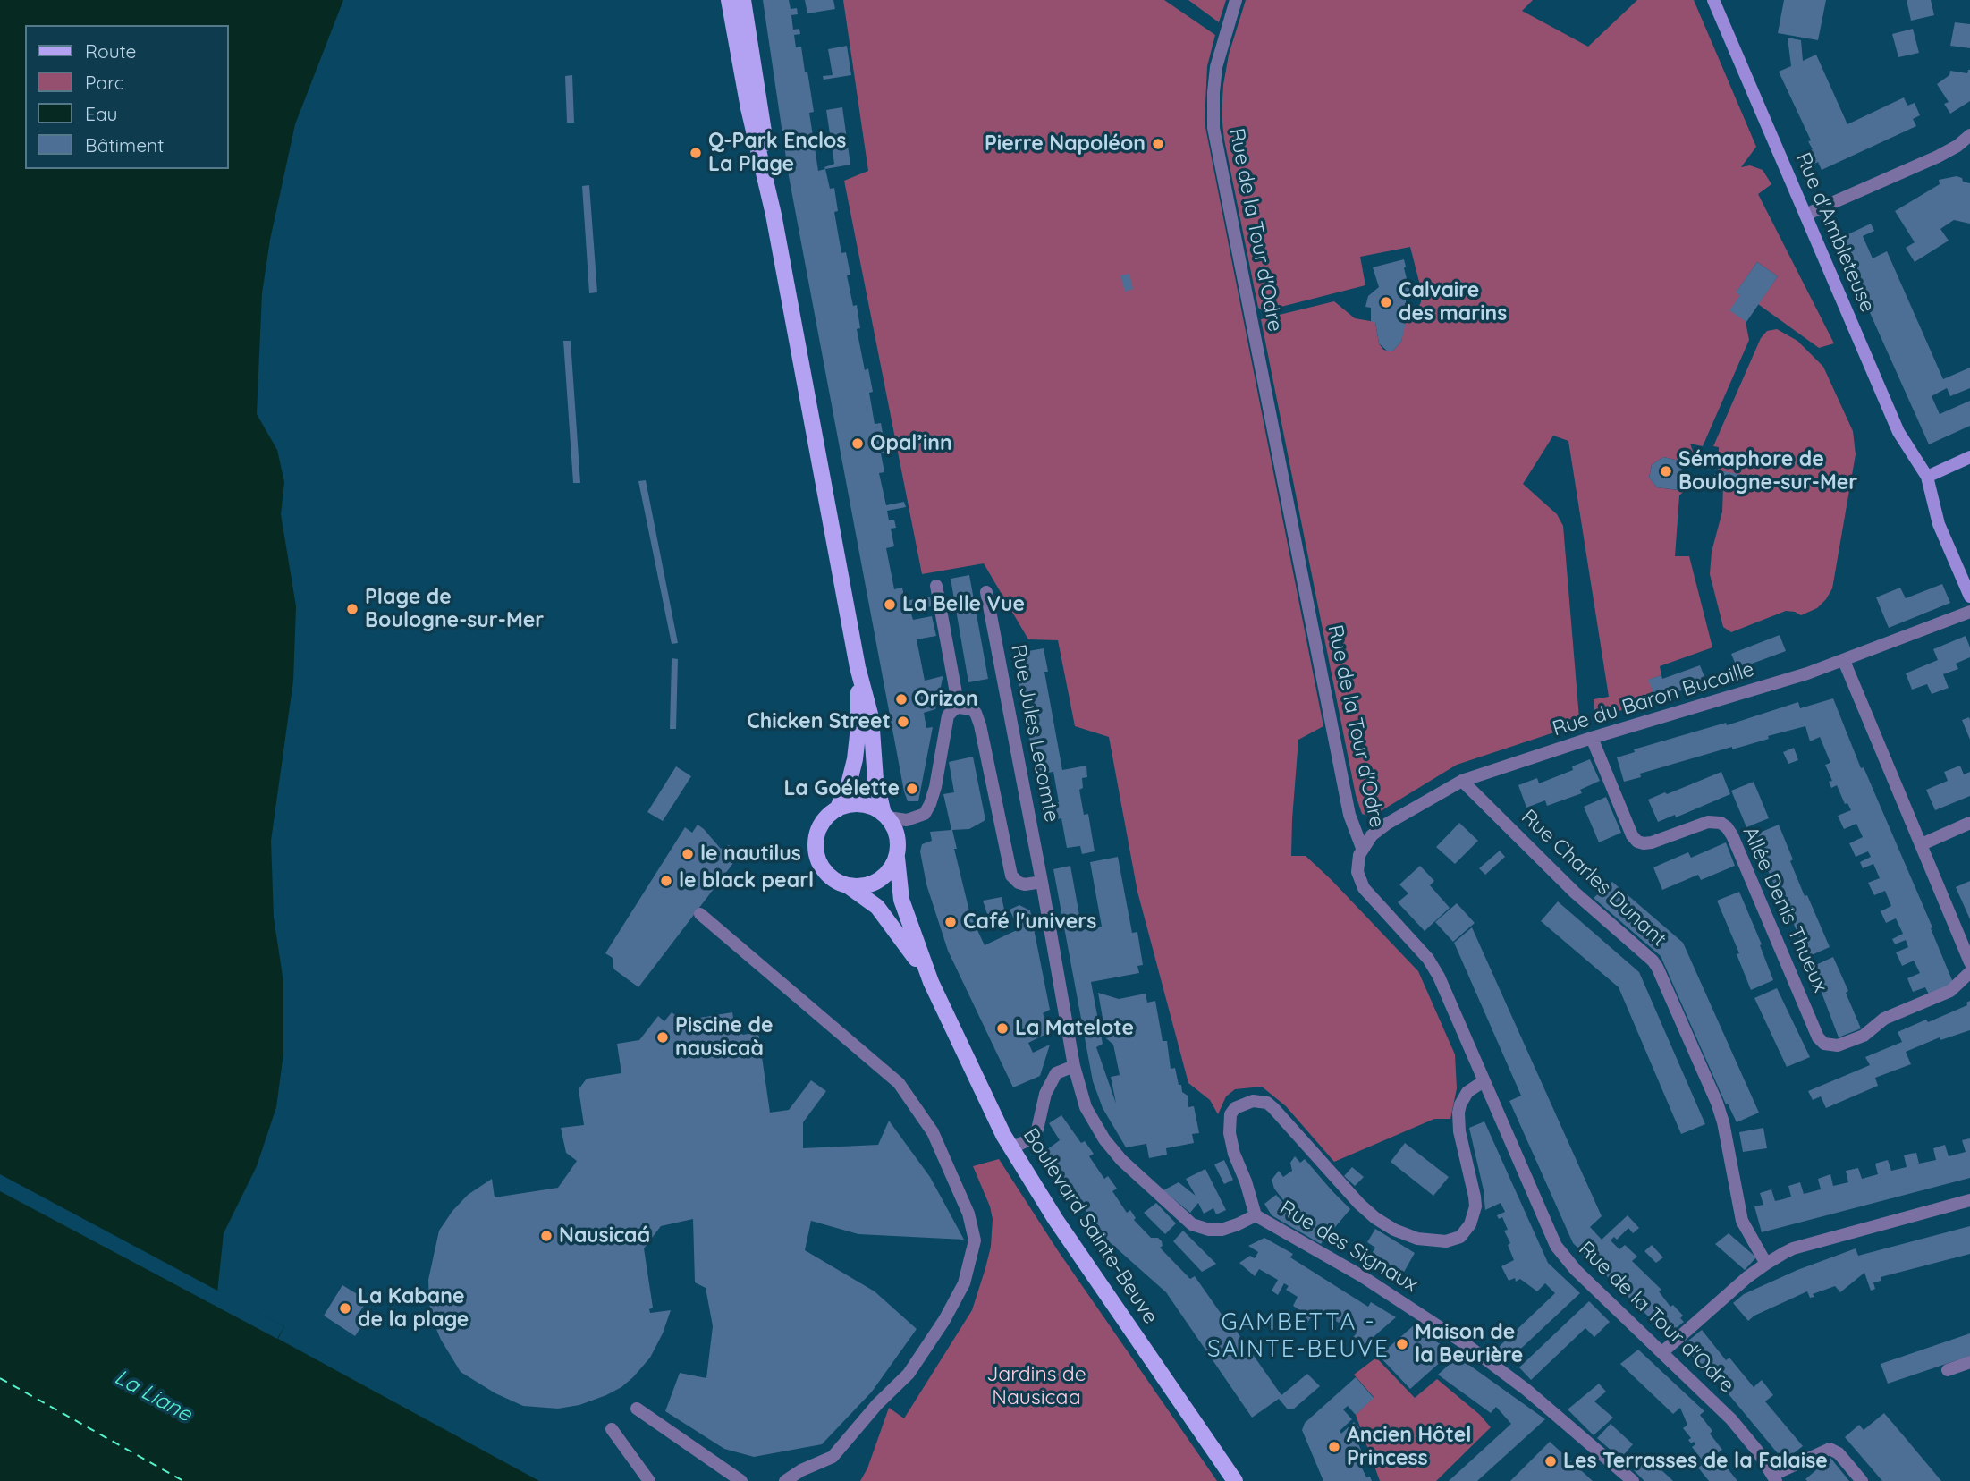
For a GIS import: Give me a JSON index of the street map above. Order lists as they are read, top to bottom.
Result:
{
  "streets": {
    "main road": ["Boulevard Sainte-Beuve"],
    "street": [
      "Rue de la Tour d'Odre",
      "Rue d'Ambleteuse",
      "Rue du Baron Bucaille",
      "Rue Jules Lecomte",
      "Rue Charles Dunant",
      "Allée Denis Thueux",
      "Rue des Signaux"
    ]
  },
  "crossings": [
    ["Rue de la Tour d'Odre", "Rue du Baron Bucaille"],
    ["Rue du Baron Bucaille", "Rue Charles Dunant"],
    ["Rue du Baron Bucaille", "Allée Denis Thueux"],
    ["Rue Jules Lecomte", "Rue des Signaux"]
  ],
  "districts": ["GAMBETTA - SAINTE-BEUVE"],
  "water": ["La Liane"],
  "parks": ["Jardins de Nausicaa"],
  "places": [
    "Pierre Napoléon",
    "Q-Park Enclos La Plage",
    "Calvaire des marins",
    "Opal’inn",
    "Sémaphore de Boulogne-sur-Mer",
    "La Belle Vue",
    "Plage de Boulogne-sur-Mer",
    "Orizon",
    "Chicken Street",
    "La Goélette",
    "le nautilus",
    "le black pearl",
    "Café l'univers",
    "La Matelote",
    "Piscine de nausicaà",
    "Nausicaá",
    "La Kabane de la plage",
    "Maison de la Beurière",
    "Ancien Hôtel Princess",
    "Les Terrasses de la Falaise"
  ],
  "legend": [
    "Route",
    "Parc",
    "Eau",
    "Bâtiment"
  ]
}
